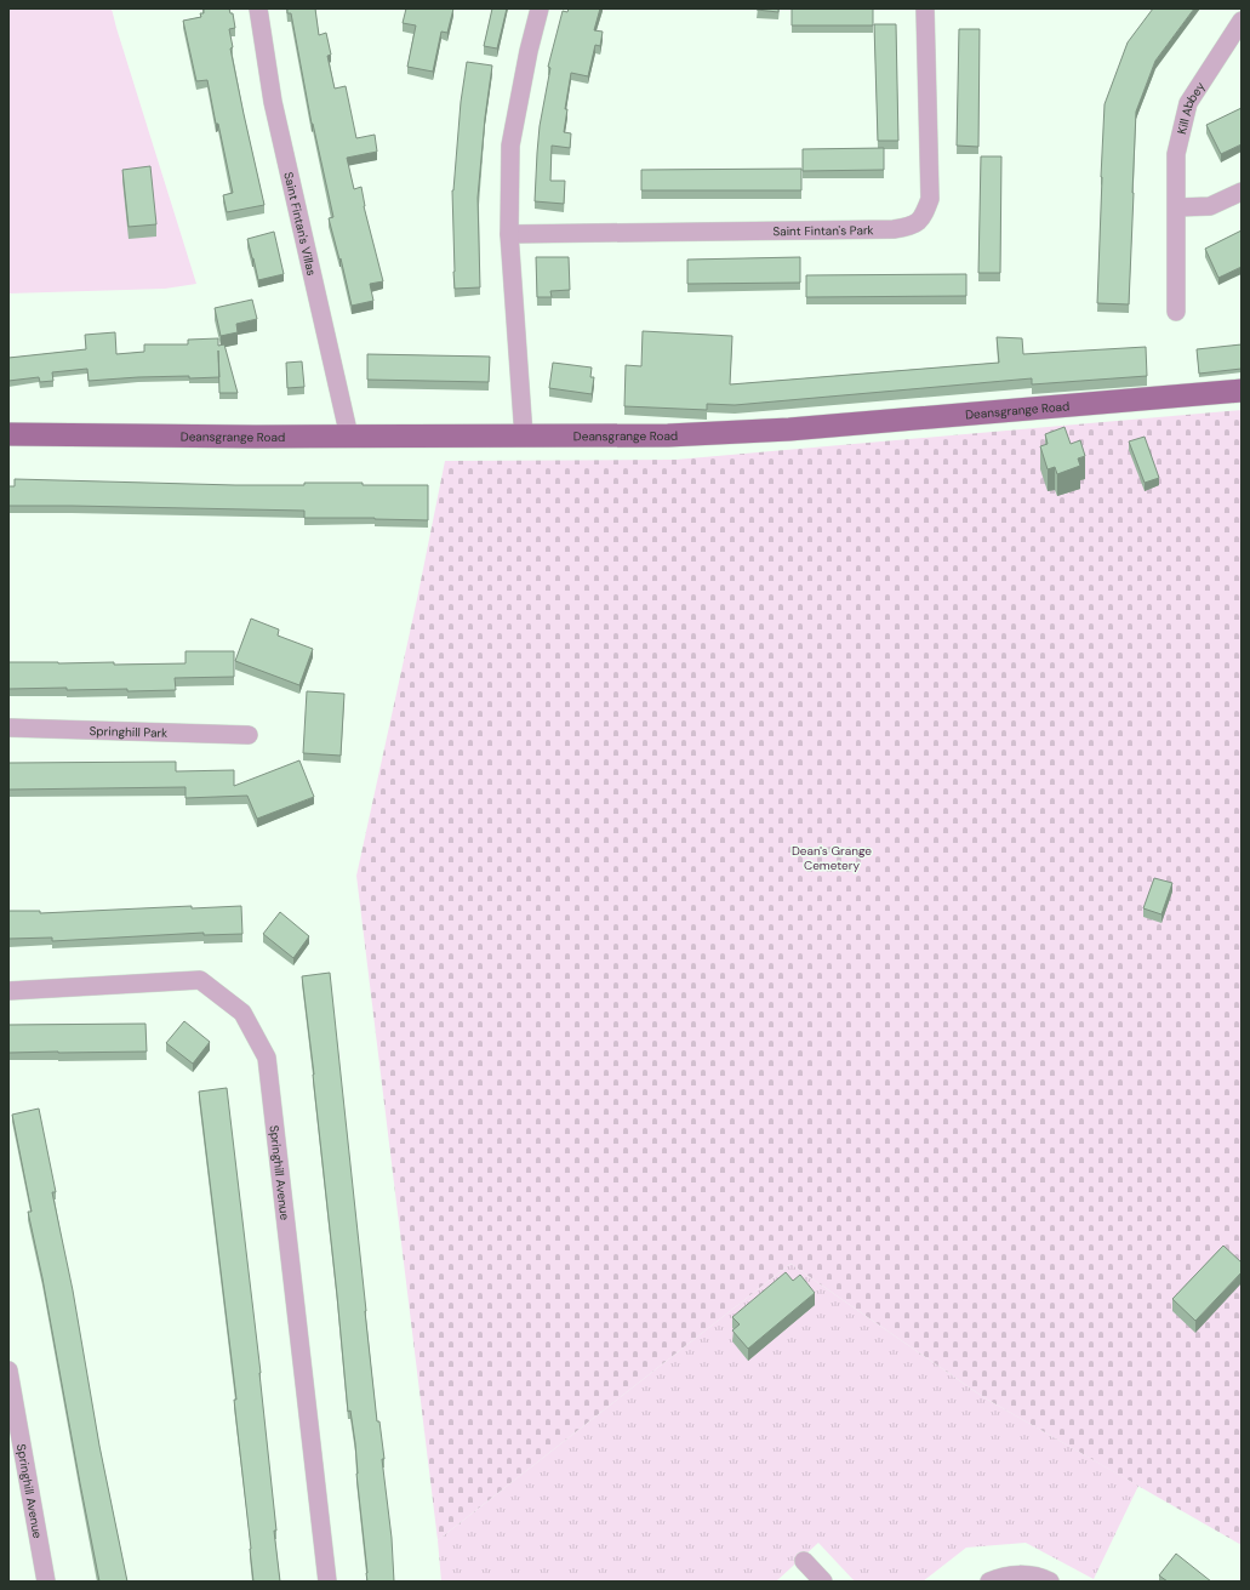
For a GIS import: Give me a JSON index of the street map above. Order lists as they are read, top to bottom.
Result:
{
  "streets": {
    "main road": ["Deansgrange Road"],
    "street": [
      "Kill Abbey",
      "Saint Fintan's Villas",
      "Saint Fintan's Park",
      "Springhill Park",
      "Springhill Avenue"
    ]
  },
  "crossings": [
    ["Saint Fintan's Villas", "Deansgrange Road"]
  ],
  "parks": ["Dean's Grange Cemetery"]
}
